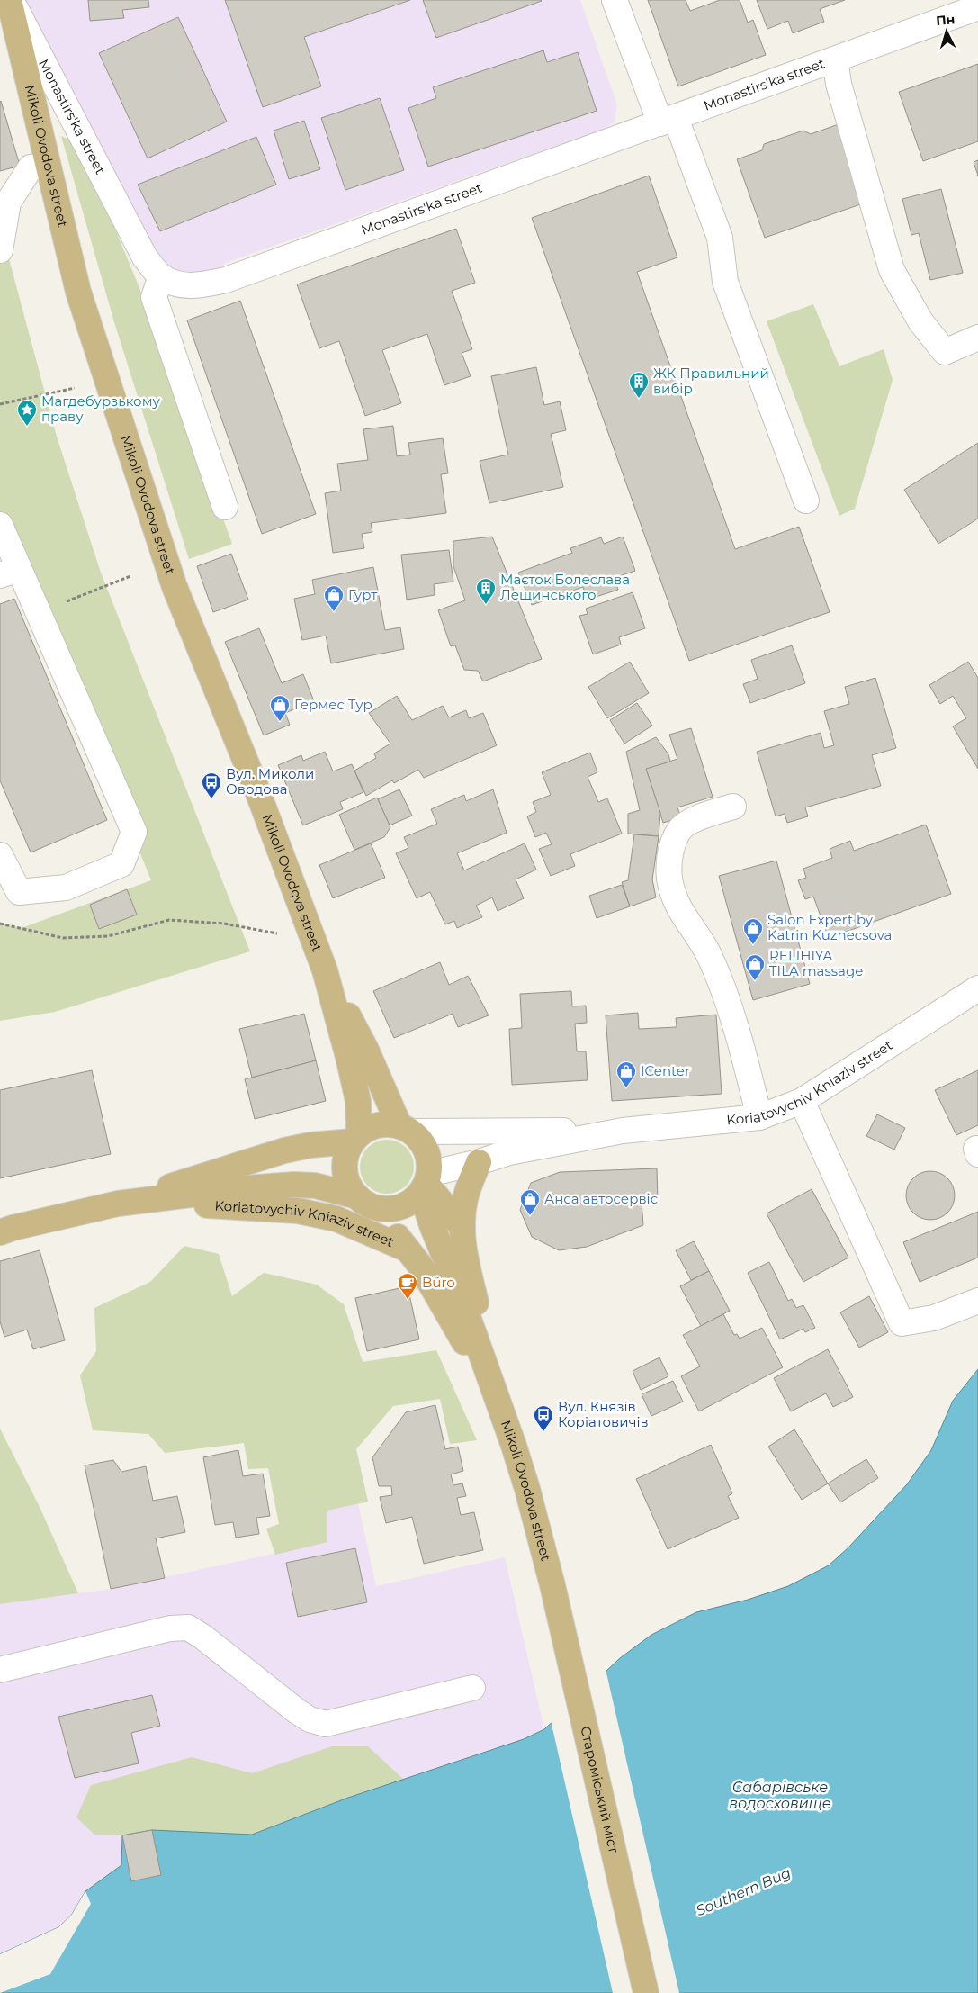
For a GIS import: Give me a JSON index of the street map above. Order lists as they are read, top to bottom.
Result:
{
  "streets": {
    "main road": ["Mikoli Ovodova street", "Koriatovychiv Kniaziv street", "Староміський міст"],
    "street": ["Monastirs'ka street"]
  },
  "crossings": [
    ["Monastirs'ka street", "Mikoli Ovodova street"],
    ["Mikoli Ovodova street", "Koriatovychiv Kniaziv street"],
    ["Mikoli Ovodova street", "Староміський міст"]
  ],
  "water": ["Сабарівське водосховище", "Southern Bug"],
  "places": {
    "building": ["ЖК Правильний вибір", "Маєток Болеслава Лещинського"],
    "place": ["Магдебурзькому праву"],
    "shop": [
      "Гурт",
      "Гермес Тур",
      "Salon Expert by Katrin Kuznecsova",
      "RELIHIYA TILA massage",
      "ICenter",
      "Анса автосервіс"
    ],
    "bus stop": ["Вул. Миколи Оводова", "Вул. Князів Коріатовичів"],
    "cafe": ["Büro"]
  },
  "north": "top"
}
